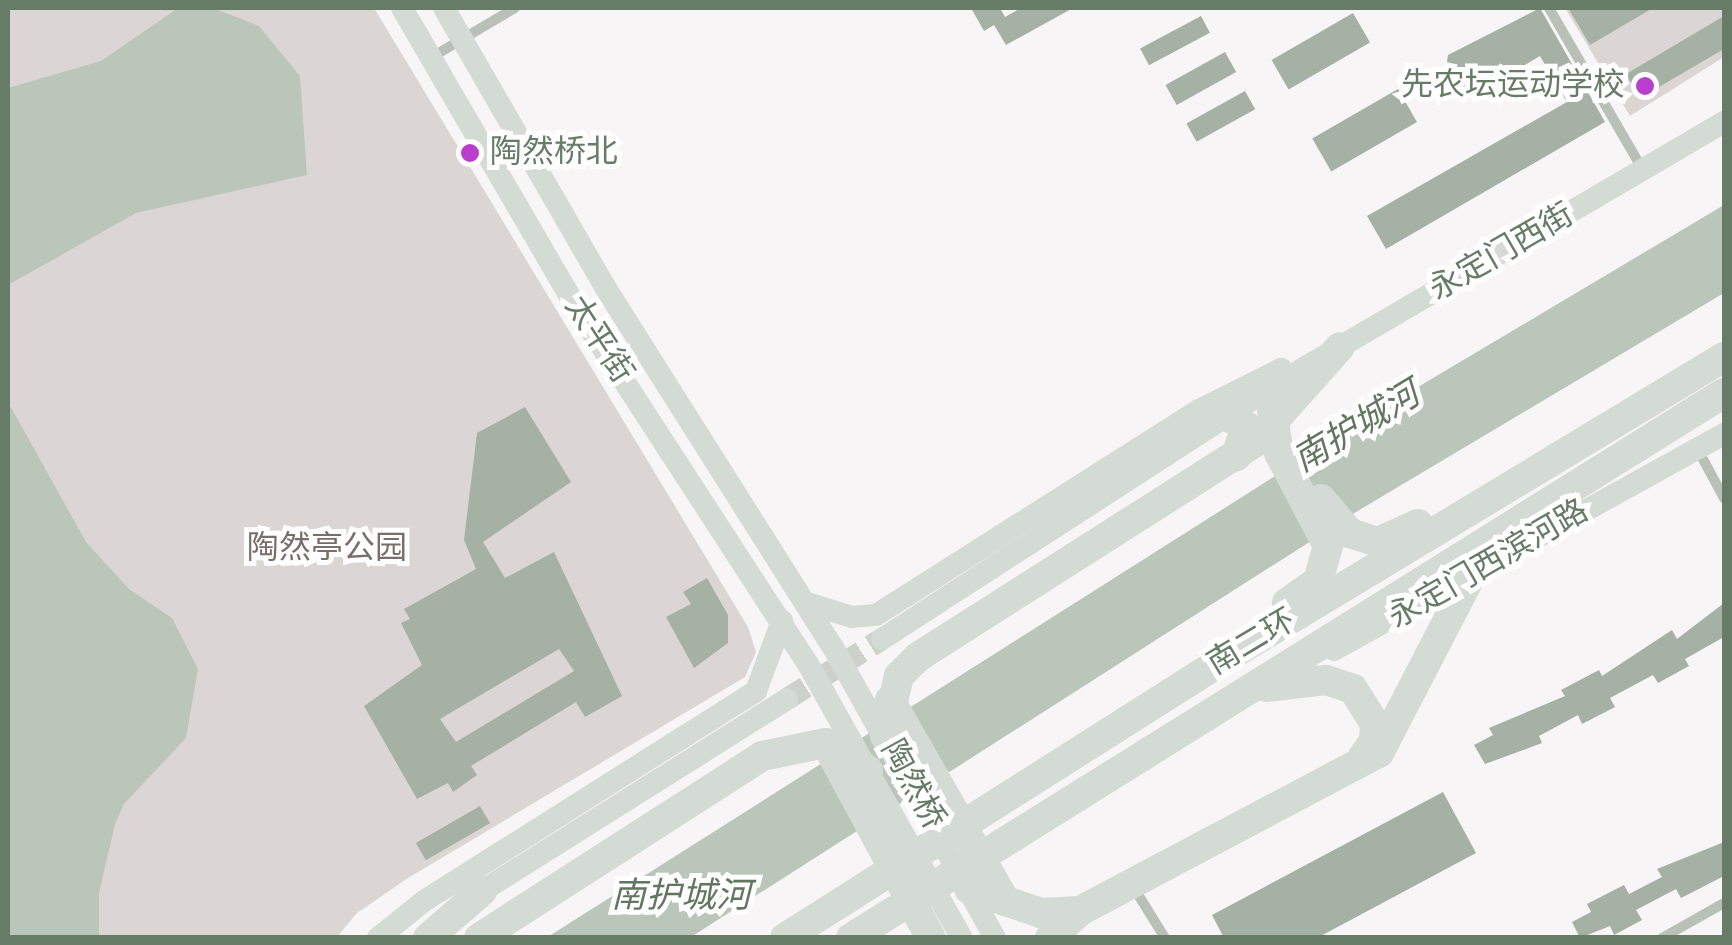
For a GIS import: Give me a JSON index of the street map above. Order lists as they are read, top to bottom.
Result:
{
  "streets": {
    "highway": ["南二环"],
    "main road": [
      "永定门西街",
      "太平街",
      "永定门西滨河路",
      "陶然桥"
    ]
  },
  "crossings": [
    ["永定门西街", "太平街"],
    ["太平街", "陶然桥"],
    ["永定门西滨河路", "南二环"]
  ],
  "water": ["南护城河"],
  "parks": ["陶然亭公园"],
  "places": ["先农坛运动学校", "陶然桥北"]
}
